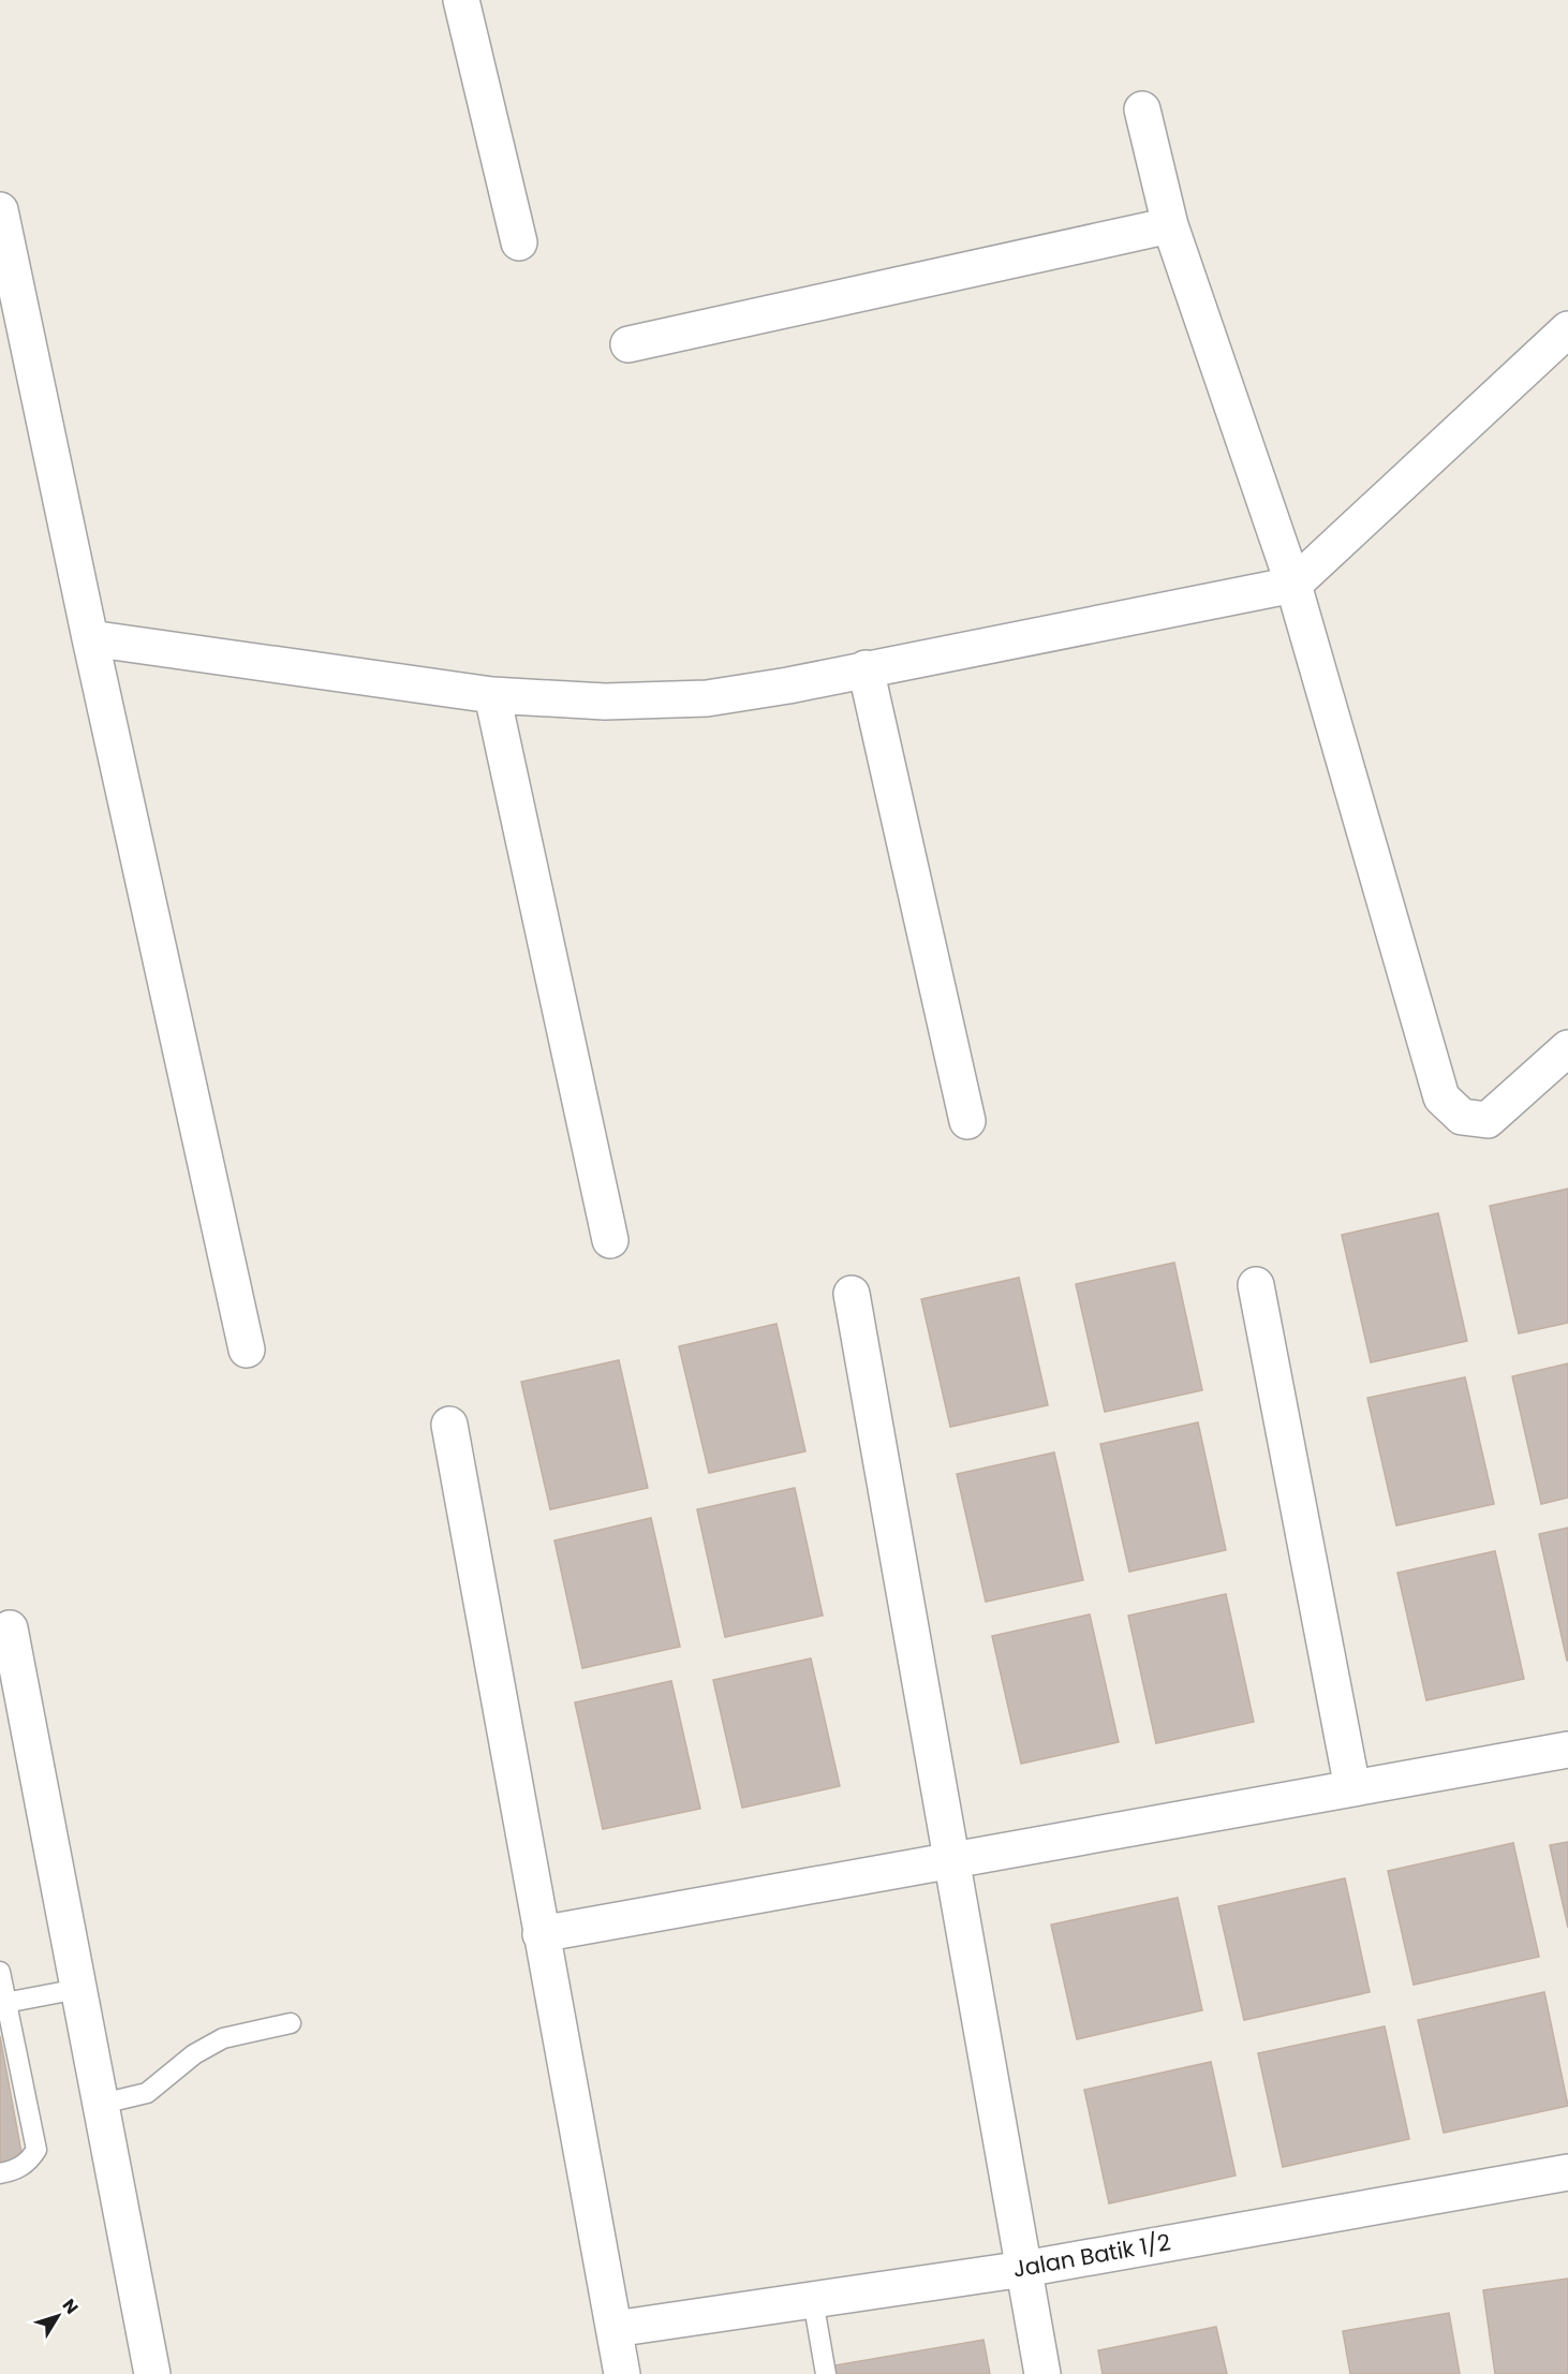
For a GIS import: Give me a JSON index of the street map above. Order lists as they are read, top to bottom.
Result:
{
  "streets": {
    "street": ["Jalan Batik 1/2"]
  },
  "north": "top right"
}
